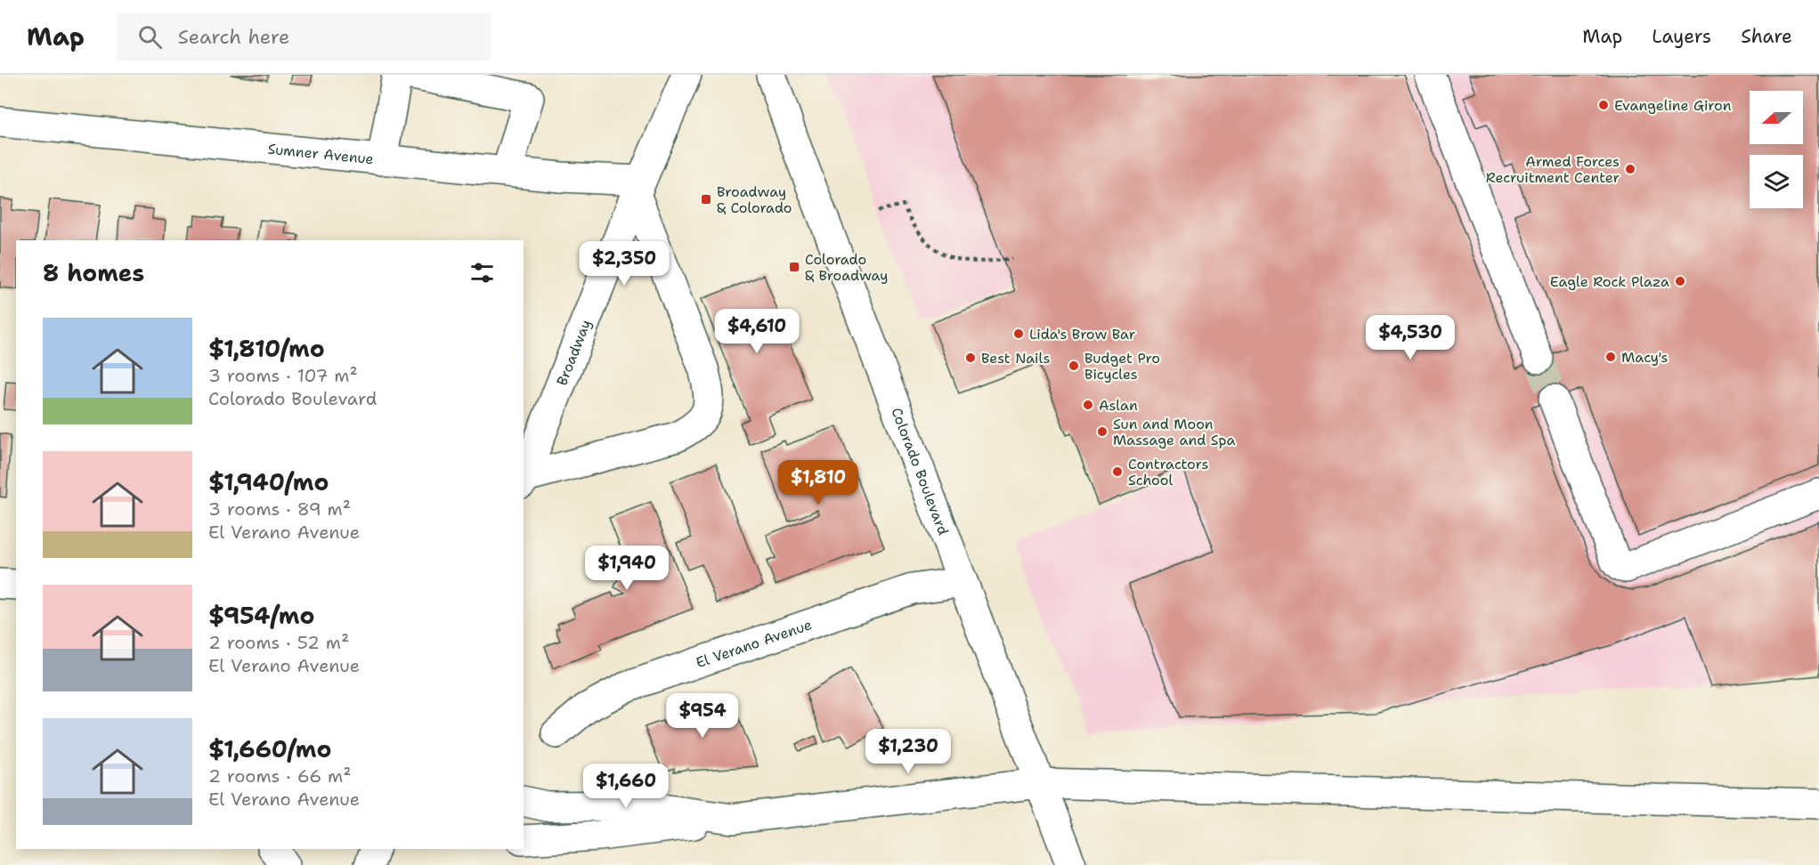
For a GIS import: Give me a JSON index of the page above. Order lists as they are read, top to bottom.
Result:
{
  "streets": {
    "main road": [
      "Sumner Avenue",
      "Broadway",
      "Colorado Boulevard",
      "El Verano Avenue"
    ]
  },
  "crossings": [
    ["Sumner Avenue", "Broadway"],
    ["Colorado Boulevard", "El Verano Avenue"]
  ],
  "places": {
    "other": [
      "Evangeline Giron",
      "Armed Forces Recruitment Center",
      "Eagle Rock Plaza",
      "Lida's Brow Bar",
      "Macy's",
      "Best Nails",
      "Budget Pro Bicycles",
      "Aslan",
      "Sun and Moon Massage and Spa",
      "Contractors School"
    ],
    "transit": ["Broadway & Colorado", "Colorado & Broadway"]
  },
  "north": "left",
  "page": {
    "header": "Map",
    "search": "Search here",
    "nav": ["Map", "Layers", "Share"],
    "heading": "8 homes",
    "price": [
      "$2,350",
      "$4,610",
      "$4,530",
      "$1,810",
      "$1,940",
      "$954",
      "$1,230",
      "$1,660"
    ],
    "list": [
      {
        "name": "$1,810/mo",
        "note": "3 rooms · 107 m² · Colorado Boulevard"
      },
      {
        "name": "$1,940/mo",
        "note": "3 rooms · 89 m² · El Verano Avenue"
      },
      {
        "name": "$954/mo",
        "note": "2 rooms · 52 m² · El Verano Avenue"
      },
      {
        "name": "$1,660/mo",
        "note": "2 rooms · 66 m² · El Verano Avenue"
      }
    ]
  }
}
